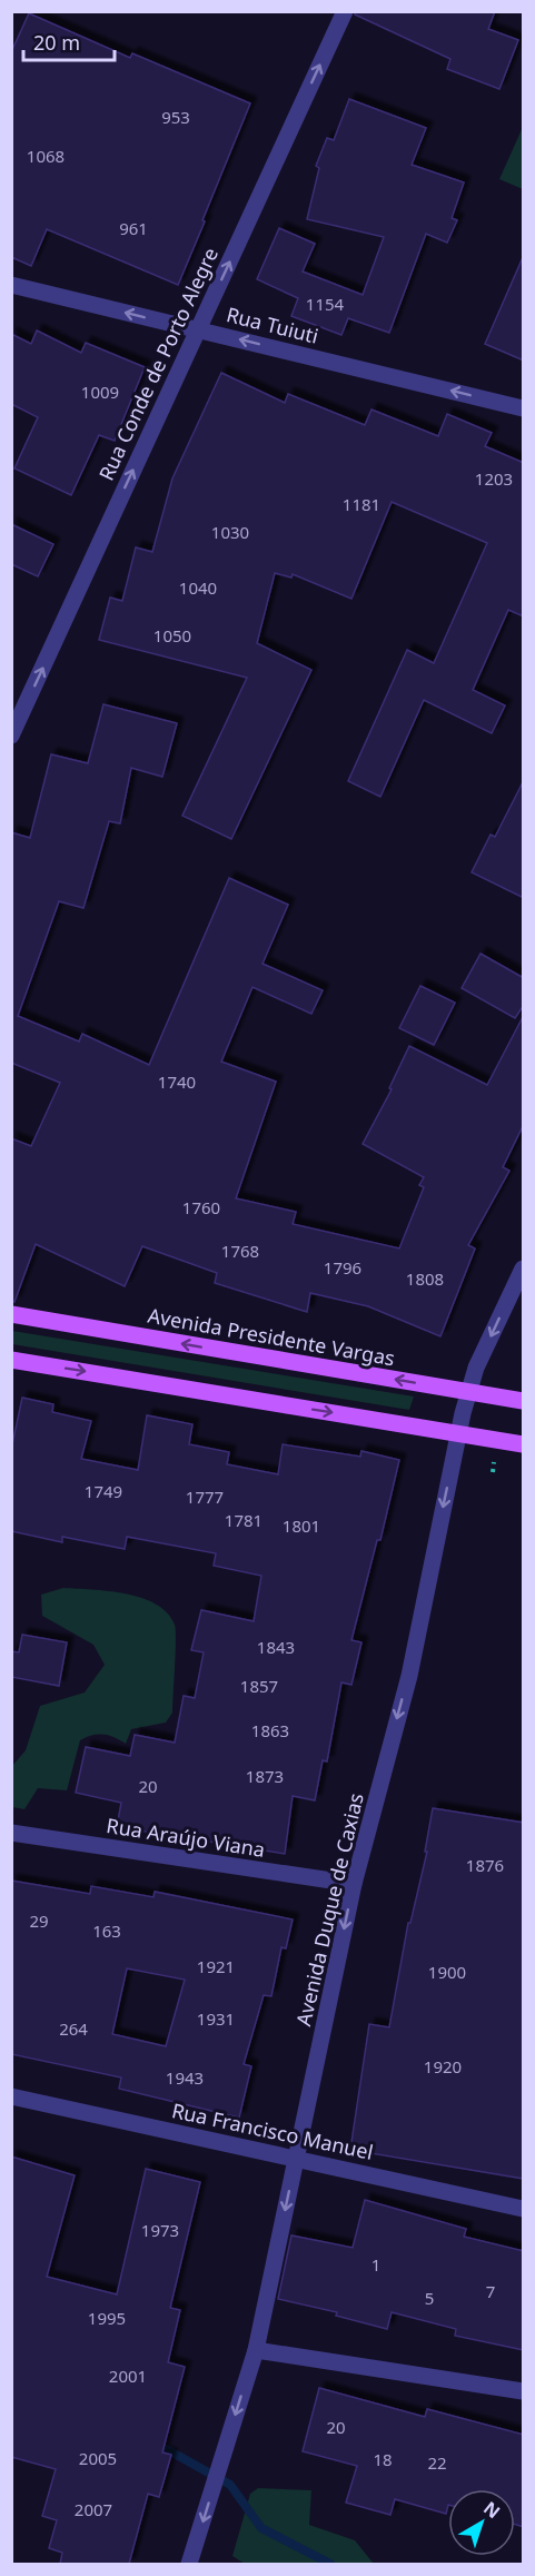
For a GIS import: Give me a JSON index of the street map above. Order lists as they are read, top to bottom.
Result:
{
  "streets": {
    "main road": ["Avenida Presidente Vargas"],
    "street": [
      "Rua Tuiuti",
      "Rua Conde de Porto Alegre",
      "Rua Araújo Viana",
      "Avenida Duque de Caxias",
      "Rua Francisco Manuel"
    ]
  },
  "crossings": [
    ["Rua Tuiuti", "Rua Conde de Porto Alegre"],
    ["Avenida Presidente Vargas", "Avenida Duque de Caxias"],
    ["Rua Araújo Viana", "Avenida Duque de Caxias"],
    ["Avenida Duque de Caxias", "Rua Francisco Manuel"]
  ],
  "one_way": ["Rua Tuiuti", "Rua Conde de Porto Alegre", "Avenida Duque de Caxias"],
  "house_numbers": [
    "953",
    "1068",
    "961",
    "1154",
    "1009",
    "1203",
    "1181",
    "1030",
    "1040",
    "1050",
    "1740",
    "1760",
    "1768",
    "1796",
    "1808",
    "1749",
    "1777",
    "1781",
    "1801",
    "1843",
    "1857",
    "1863",
    "1873",
    "20",
    "1876",
    "29",
    "163",
    "1921",
    "1900",
    "1931",
    "264",
    "1920",
    "1943",
    "1973",
    "1",
    "7",
    "5",
    "1995",
    "2001",
    "20",
    "2005",
    "18",
    "22",
    "2007"
  ],
  "scale_bar": "20 m",
  "north": "top right"
}
